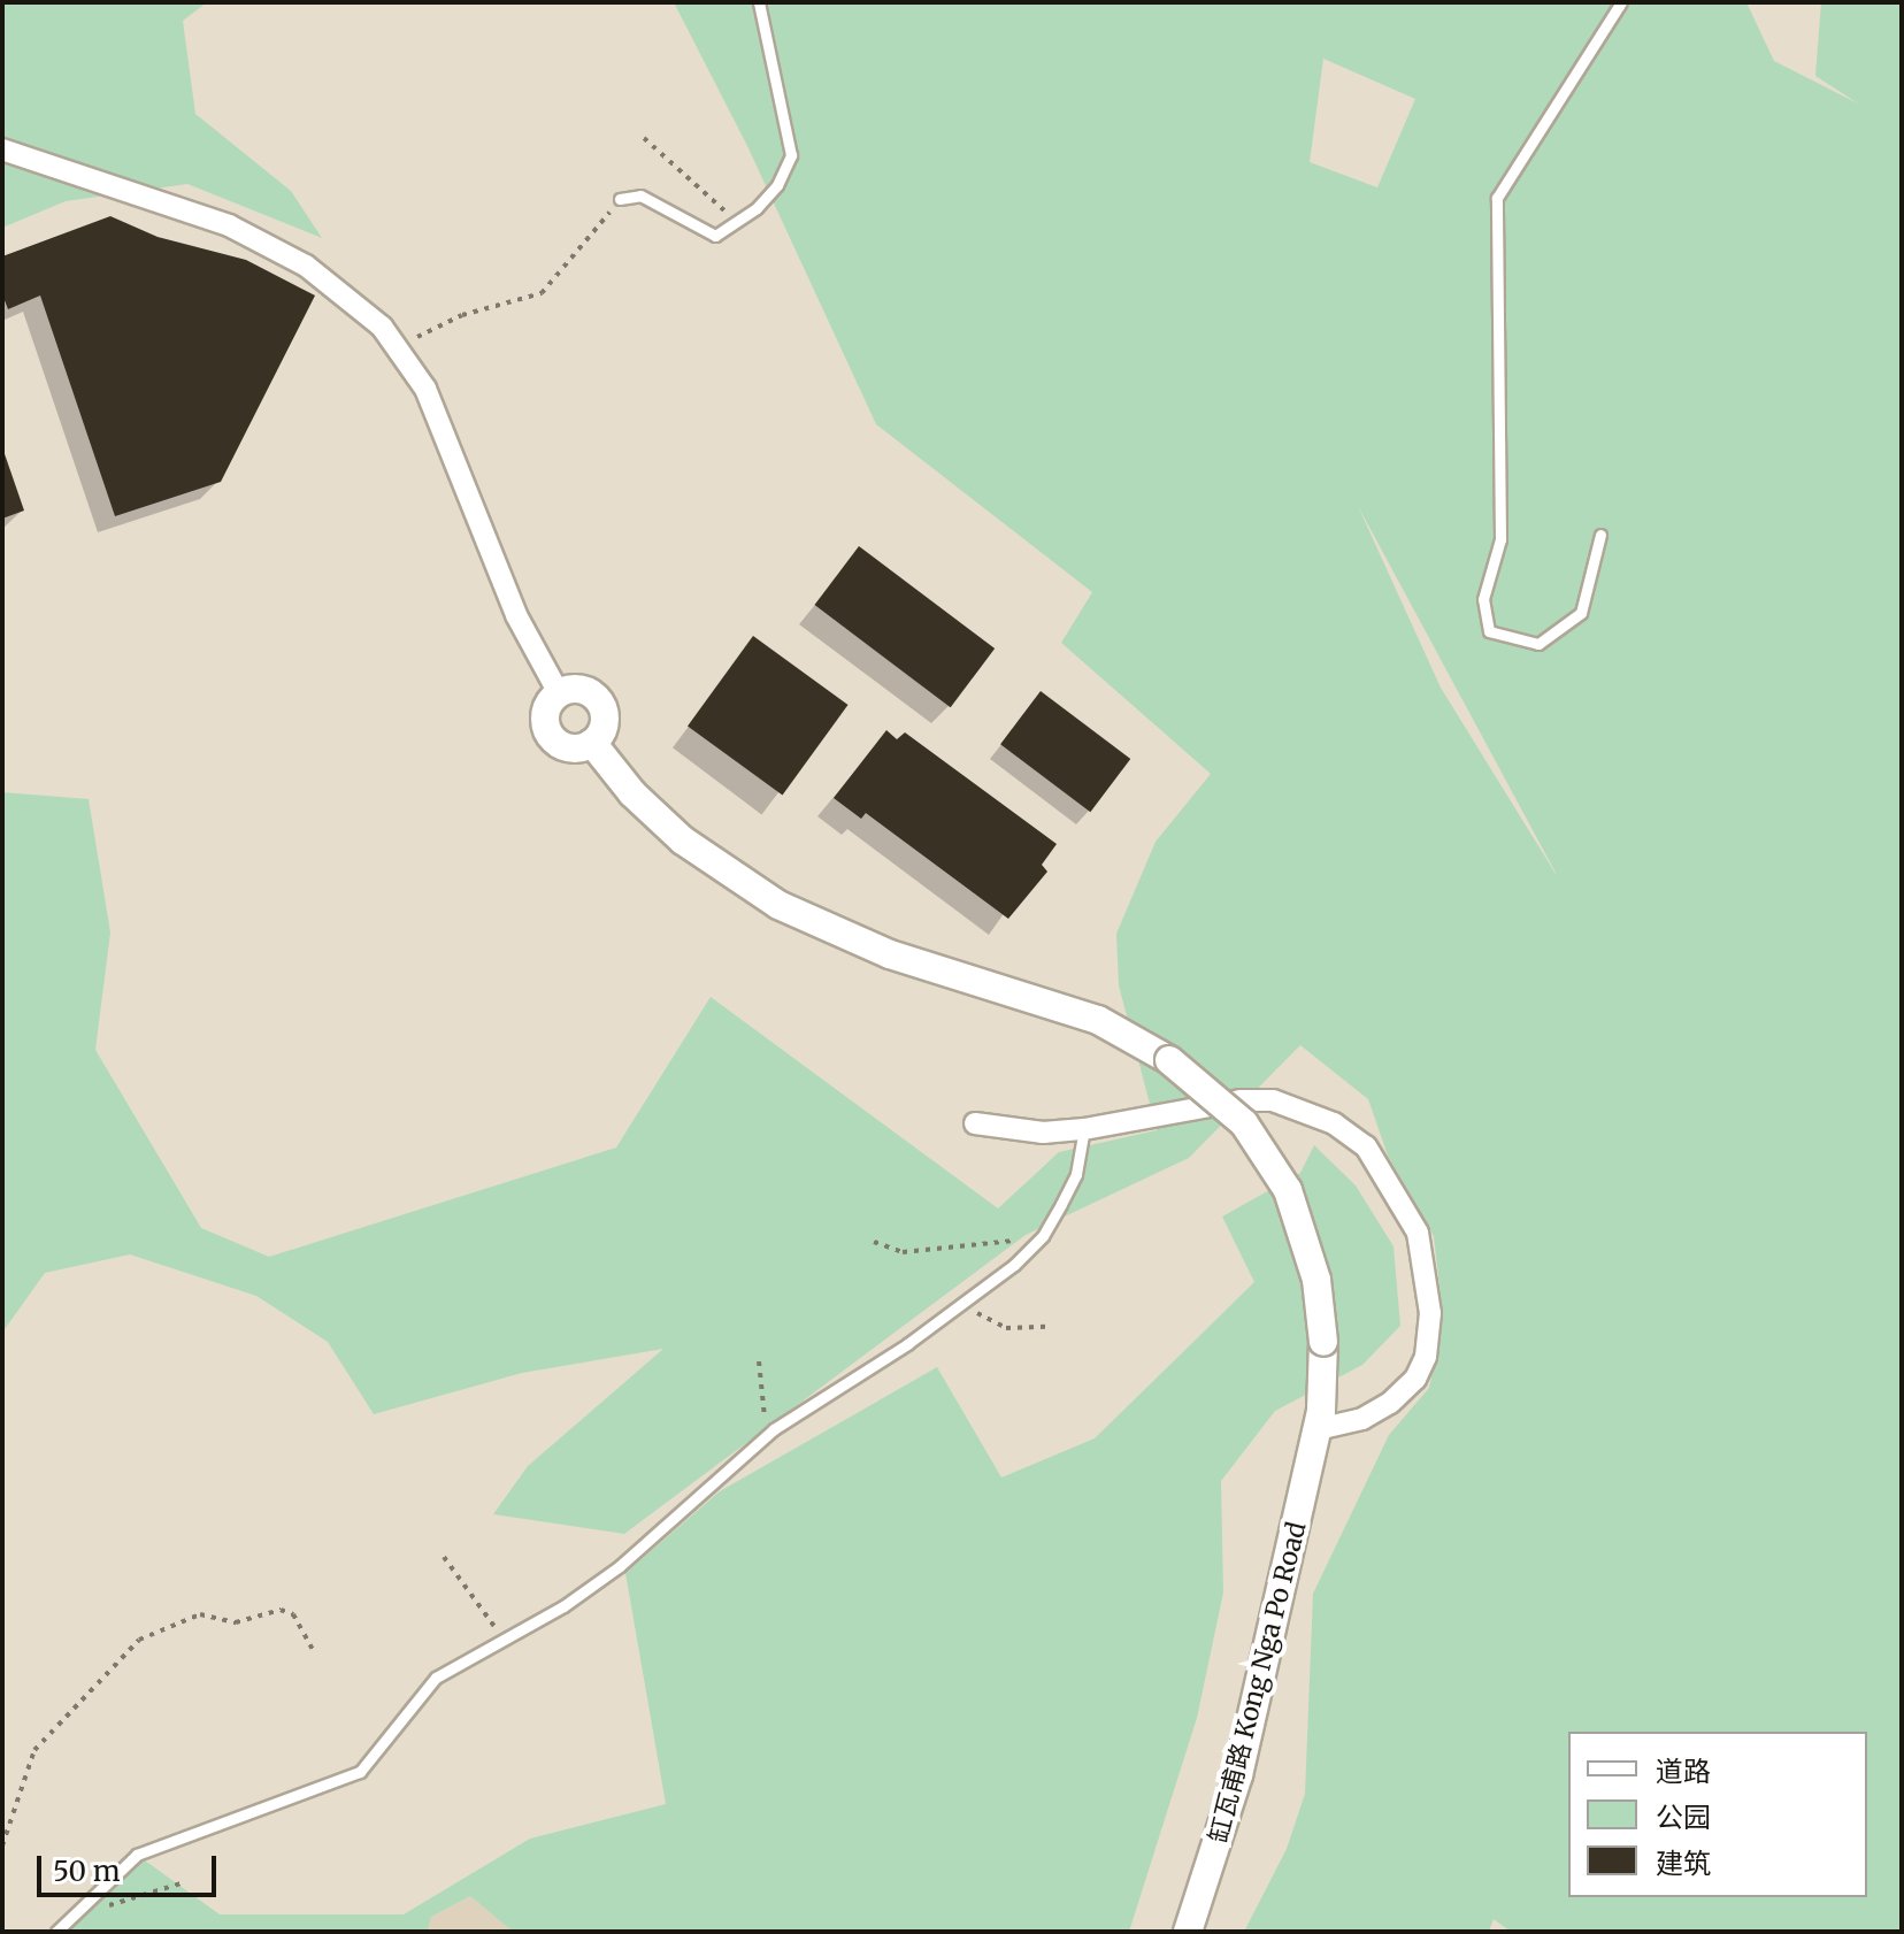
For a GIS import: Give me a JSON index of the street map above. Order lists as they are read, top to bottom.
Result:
{
  "streets": {
    "street": ["缸瓦甫路 Kong Nga Po Road"]
  },
  "legend": ["道路", "公园", "建筑"],
  "scale_bar": "50 m"
}
